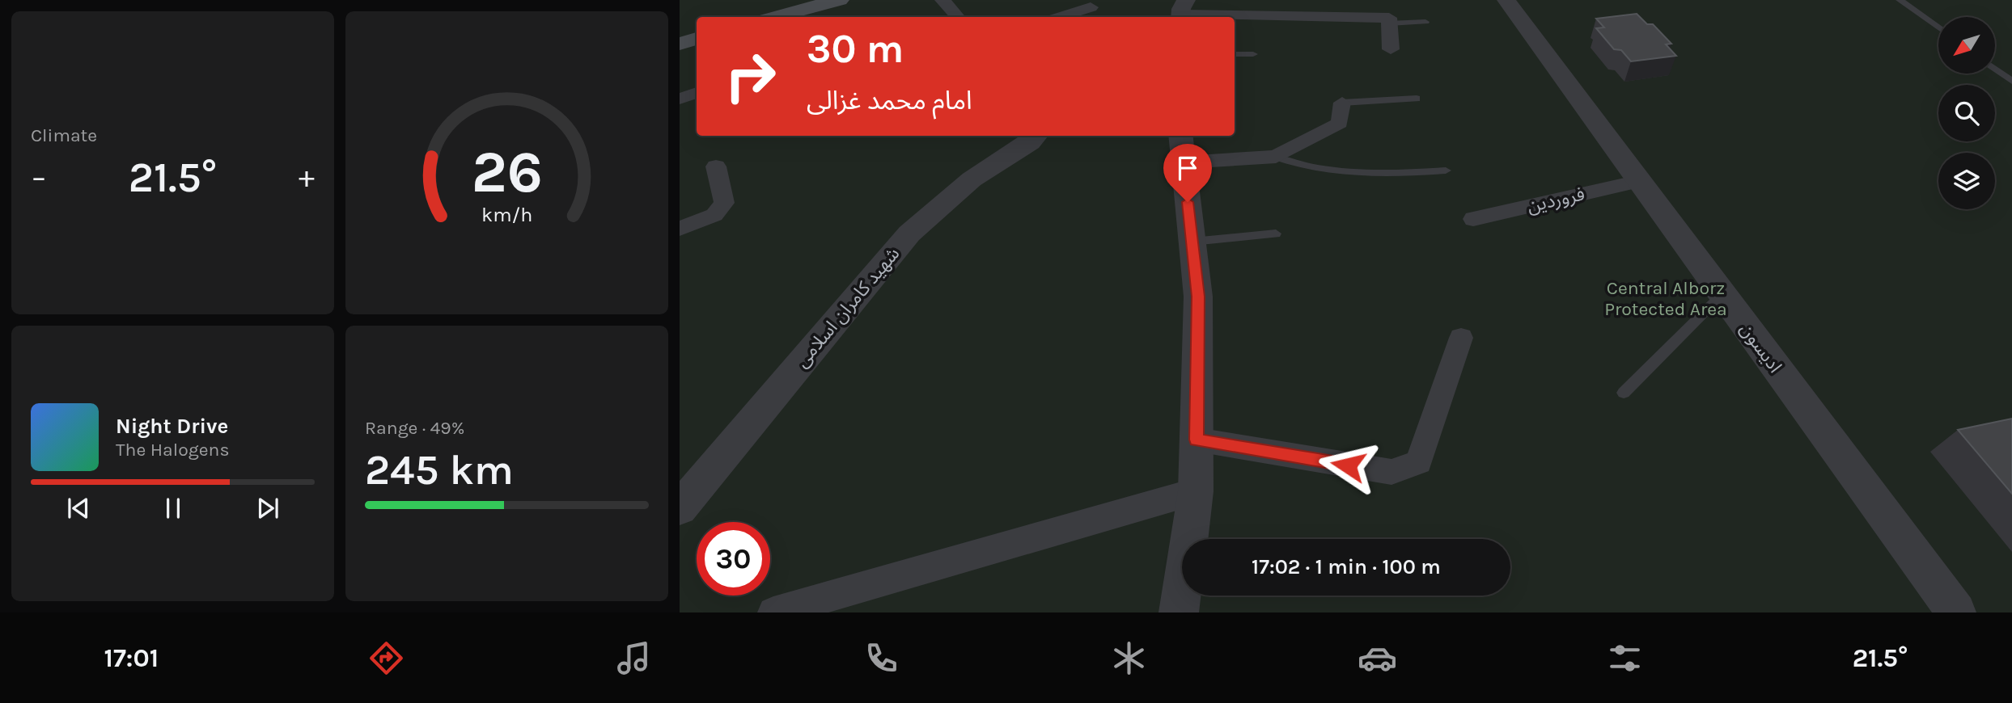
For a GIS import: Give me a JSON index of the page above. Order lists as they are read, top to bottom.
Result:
{
  "streets": {
    "street": ["فروردین", "شهید کامران اسلامی", "ادیسون"]
  },
  "crossings": [
    ["فروردین", "ادیسون"]
  ],
  "parks": ["Central Alborz Protected Area"],
  "north": "bottom left",
  "page": {
    "tile": [
      "Climate",
      ["Range · 49%", "245 km"]
    ],
    "turn": ["30 m", "امام محمد غزالی"],
    "heat": ["−", "21.5°", "+"],
    "song": ["Night Drive", "The Halogens"],
    "limit": "30",
    "trip": "17:02 · 1 min · 100 m",
    "tabs": ["17:01", "21.5°"],
    "gauge": ["26", "km/h"]
  }
}
